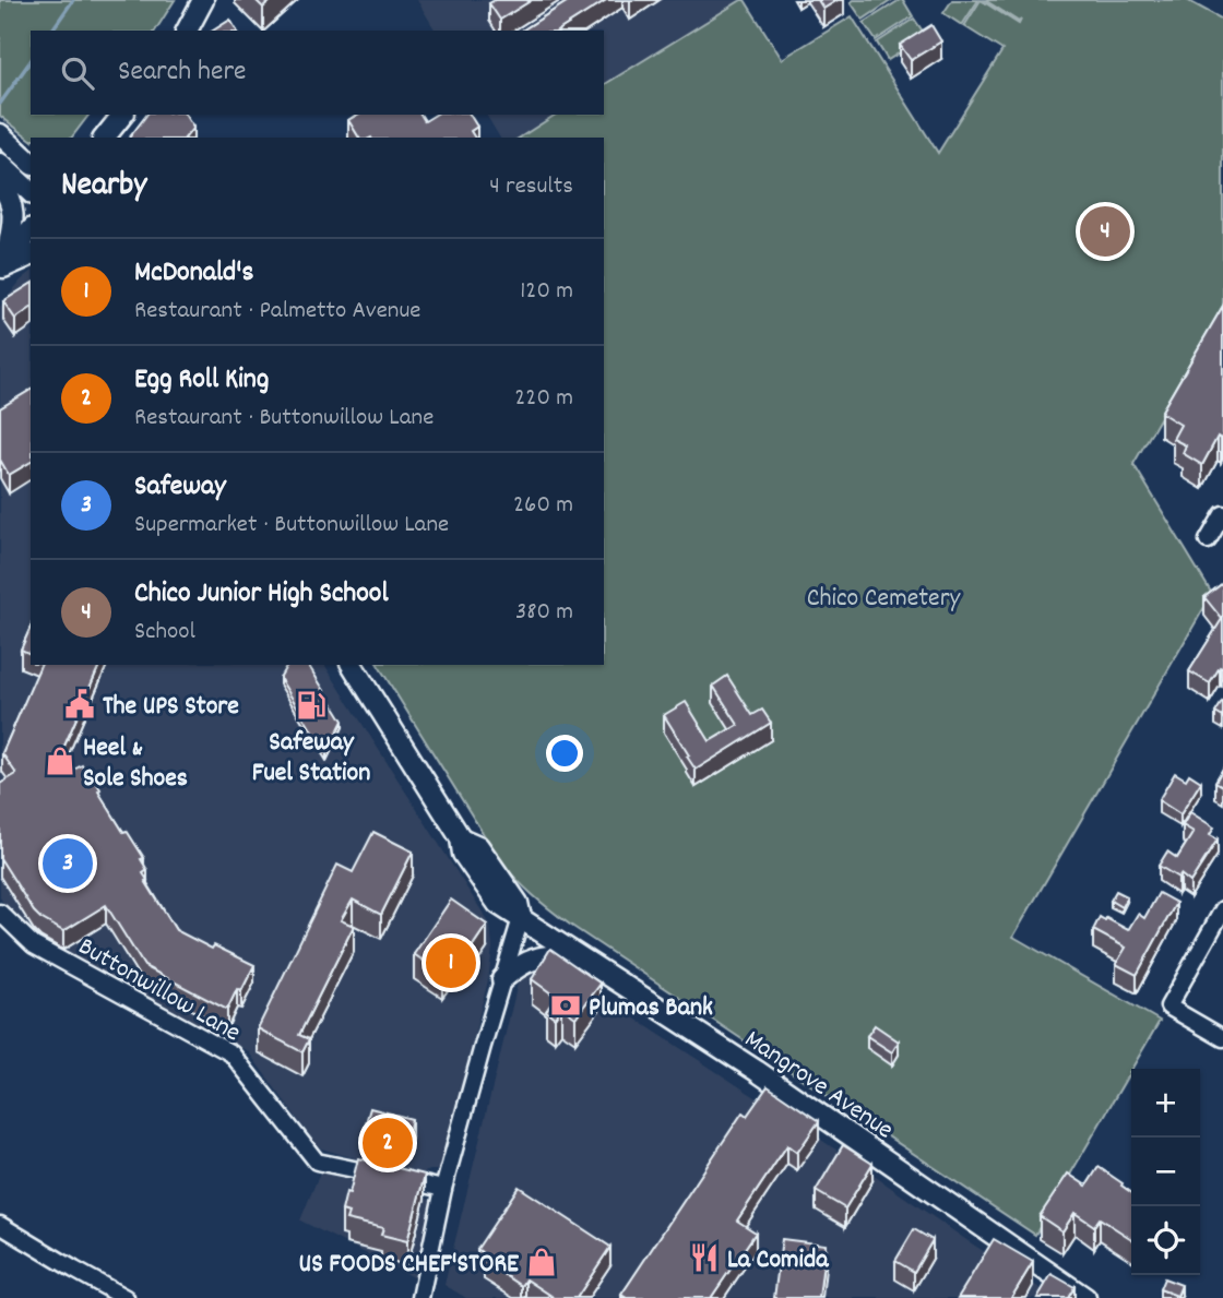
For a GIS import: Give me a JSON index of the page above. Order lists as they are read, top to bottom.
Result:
{
  "streets": {
    "street": ["Buttonwillow Lane", "Mangrove Avenue"]
  },
  "parks": ["Chico Cemetery"],
  "places": {
    "public building": ["The UPS Store"],
    "fuel station": ["Safeway Fuel Station"],
    "shop": ["Heel & Sole Shoes", "US FOODS CHEF'STORE"],
    "bank": ["Plumas Bank"],
    "restaurant": ["La Comida"]
  },
  "page": {
    "search": "Search here",
    "heading": ["Nearby", "4 results"],
    "pins": [
      "4",
      "3",
      "1",
      "2"
    ],
    "list": [
      {
        "mark": "1",
        "name": "McDonald's",
        "note": "Restaurant · Palmetto Avenue",
        "value": "120 m"
      },
      {
        "mark": "2",
        "name": "Egg Roll King",
        "note": "Restaurant · Buttonwillow Lane",
        "value": "220 m"
      },
      {
        "mark": "3",
        "name": "Safeway",
        "note": "Supermarket · Buttonwillow Lane",
        "value": "260 m"
      },
      {
        "mark": "4",
        "name": "Chico Junior High School",
        "note": "School",
        "value": "380 m"
      }
    ],
    "map_buttons": ["+", "−"]
  }
}
